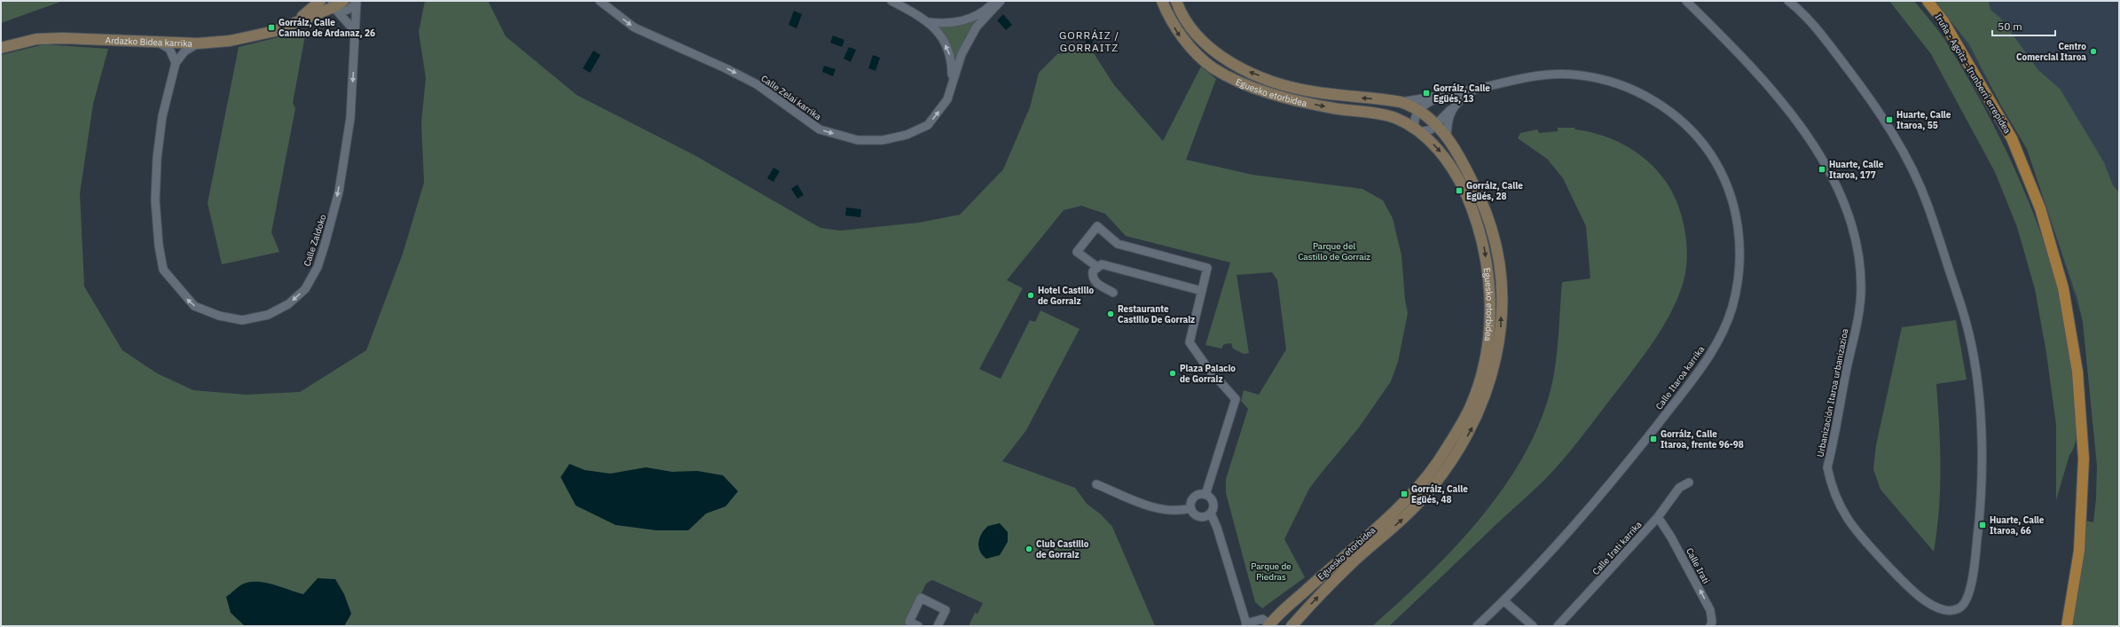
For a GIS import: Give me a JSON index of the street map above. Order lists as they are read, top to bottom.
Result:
{
  "streets": {
    "main road": ["Iruña - Agoitz - Irunberri errepidea"],
    "street": [
      "Ardazko Bidea karrika",
      "Eguesko etorbidea",
      "Calle Zelai karrika",
      "Calle Zaldoko",
      "Calle Itaroa karrika",
      "Urbanización Itaroa urbanizazioa",
      "Calle Irati karrika",
      "Calle Irati"
    ]
  },
  "crossings": [
    ["Ardazko Bidea karrika", "Calle Zaldoko"],
    ["Eguesko etorbidea", "Calle Itaroa karrika"],
    ["Calle Irati karrika", "Calle Irati"]
  ],
  "one_way": ["Calle Zelai karrika", "Calle Irati"],
  "districts": ["GORRÁIZ / GORRAITZ"],
  "parks": ["Parque del Castillo de Gorraiz", "Parque de Piedras"],
  "places": {
    "transit": [
      "Gorráiz, Calle Camino de Ardanaz, 26",
      "Gorráiz, Calle Egüés, 13",
      "Huarte, Calle Itaroa, 55",
      "Huarte, Calle Itaroa, 177",
      "Gorráiz, Calle Egüés, 28",
      "Gorráiz, Calle Itaroa, frente 96-98",
      "Gorráiz, Calle Egüés, 48",
      "Huarte, Calle Itaroa, 66"
    ],
    "other": [
      "Centro Comercial Itaroa",
      "Hotel Castillo de Gorraiz",
      "Restaurante Castillo De Gorraiz",
      "Plaza Palacio de Gorraiz",
      "Club Castillo de Gorraiz"
    ]
  },
  "scale_bar": "50 m"
}
